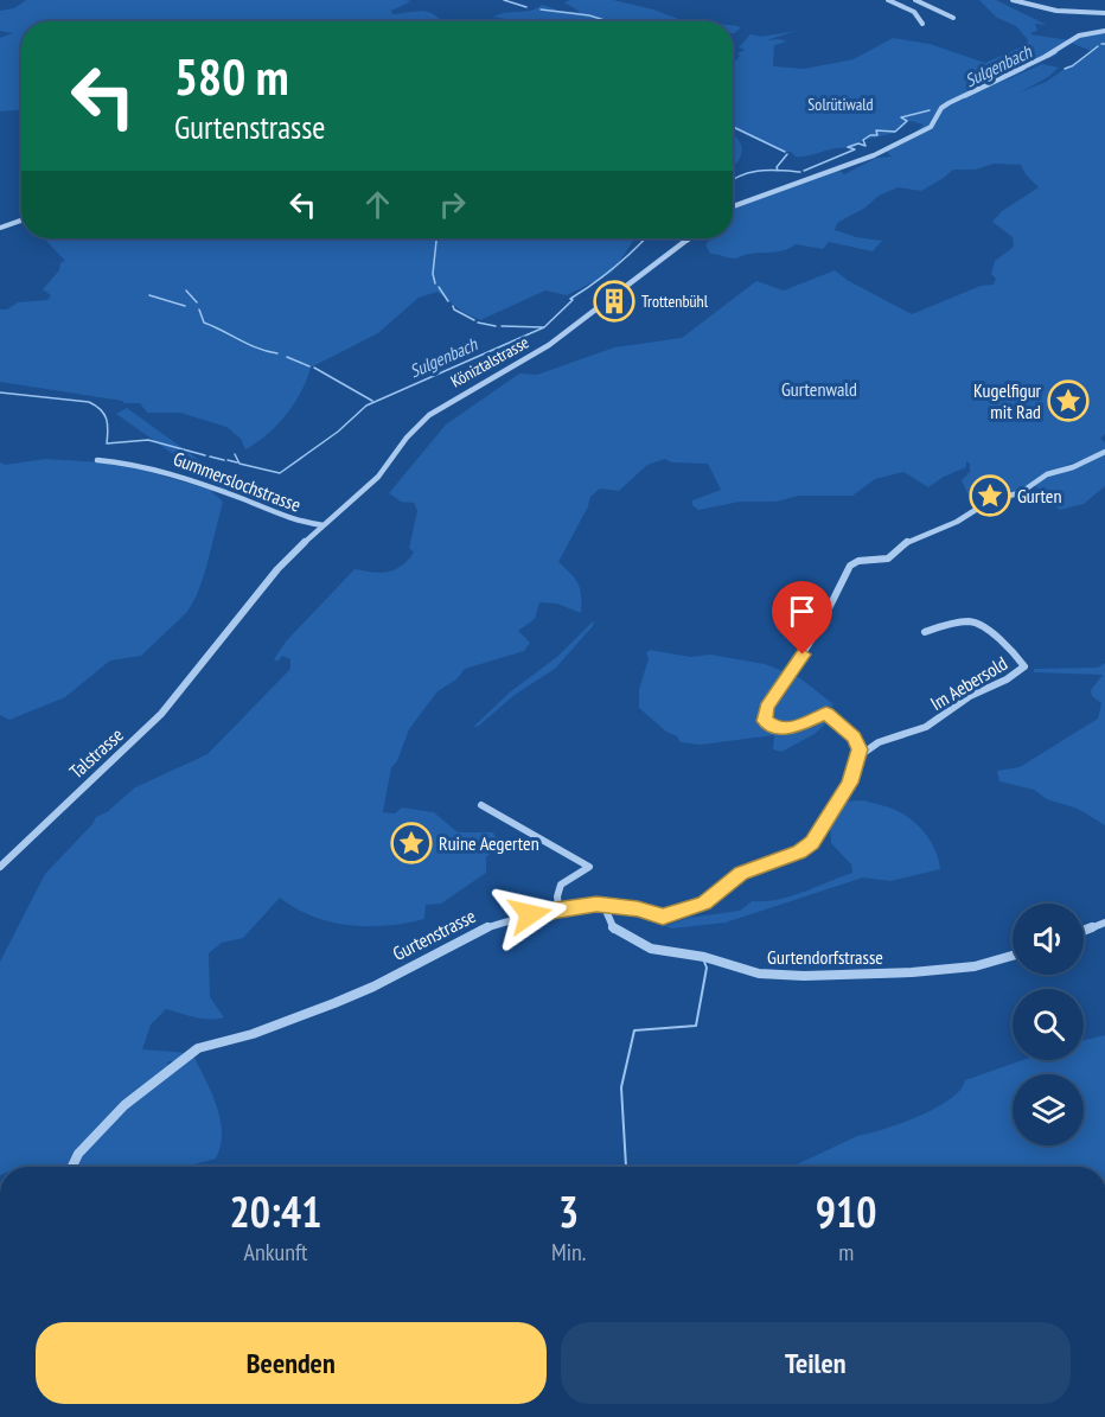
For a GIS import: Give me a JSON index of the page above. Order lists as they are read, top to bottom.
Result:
{
  "streets": {
    "street": [
      "Köniztalstrasse",
      "Gummerslochstrasse",
      "Im Aebersold",
      "Talstrasse",
      "Gurtenstrasse",
      "Gurtendorfstrasse"
    ]
  },
  "crossings": [
    ["Köniztalstrasse", "Gummerslochstrasse"],
    ["Köniztalstrasse", "Talstrasse"],
    ["Im Aebersold", "Gurtenstrasse"],
    ["Gurtenstrasse", "Gurtendorfstrasse"]
  ],
  "water": ["Sulgenbach"],
  "parks": ["Solrütiwald", "Gurtenwald"],
  "places": {
    "building": ["Trottenbühl"],
    "place": ["Kugelfigur mit Rad", "Gurten", "Ruine Aegerten"]
  },
  "page": {
    "turn": ["580 m", "Gurtenstrasse"],
    "eta": [
      "20:41",
      "Ankunft",
      "3",
      "Min.",
      "910",
      "m"
    ],
    "buttons": ["Beenden", "Teilen"]
  }
}
